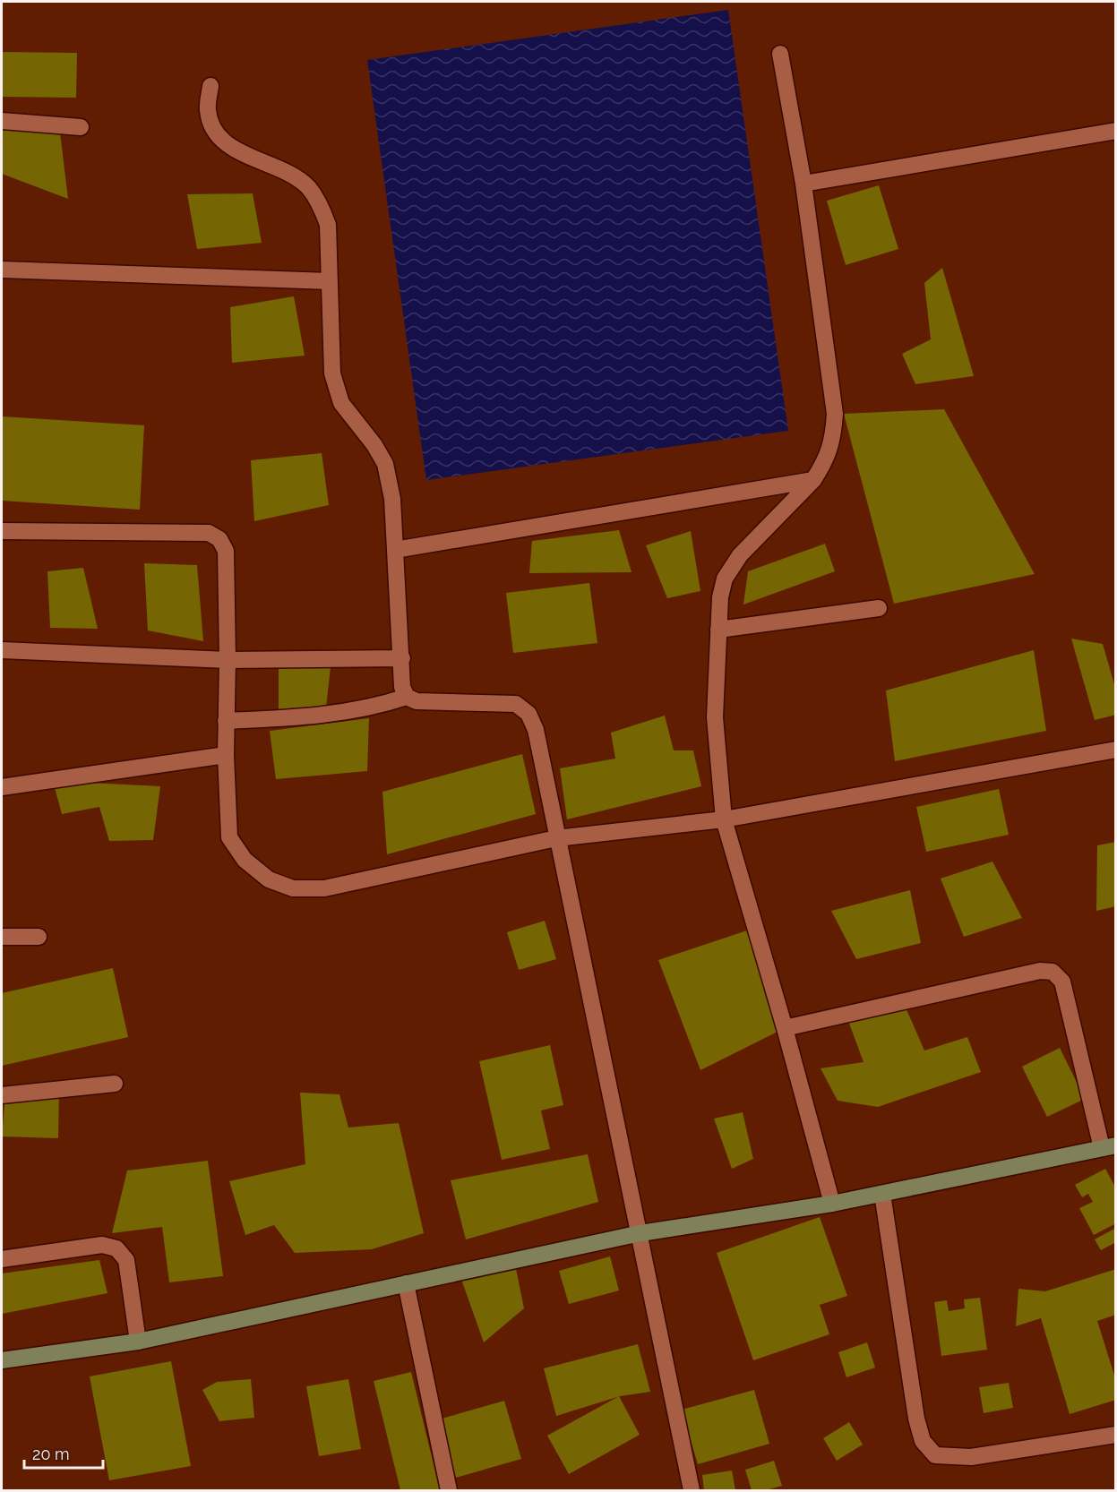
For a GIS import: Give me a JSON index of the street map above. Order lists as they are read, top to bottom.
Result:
{
  "scale_bar": "20 m"
}
